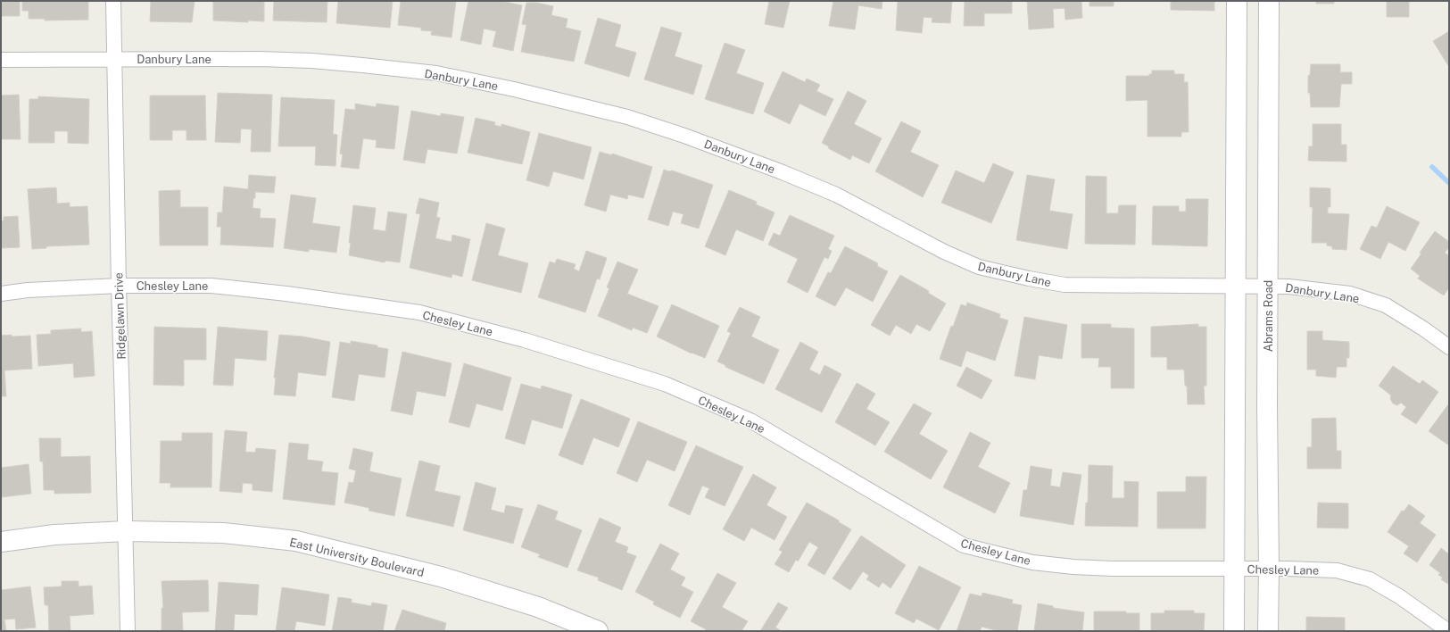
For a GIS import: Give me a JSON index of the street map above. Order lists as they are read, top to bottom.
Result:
{
  "streets": {
    "main road": ["Abrams Road", "East University Boulevard"],
    "street": ["Danbury Lane", "Chesley Lane", "Ridgelawn Drive"]
  },
  "crossings": [
    ["Danbury Lane", "Ridgelawn Drive"],
    ["Danbury Lane", "Abrams Road"],
    ["Chesley Lane", "Ridgelawn Drive"],
    ["Chesley Lane", "Abrams Road"],
    ["Ridgelawn Drive", "East University Boulevard"]
  ]
}
